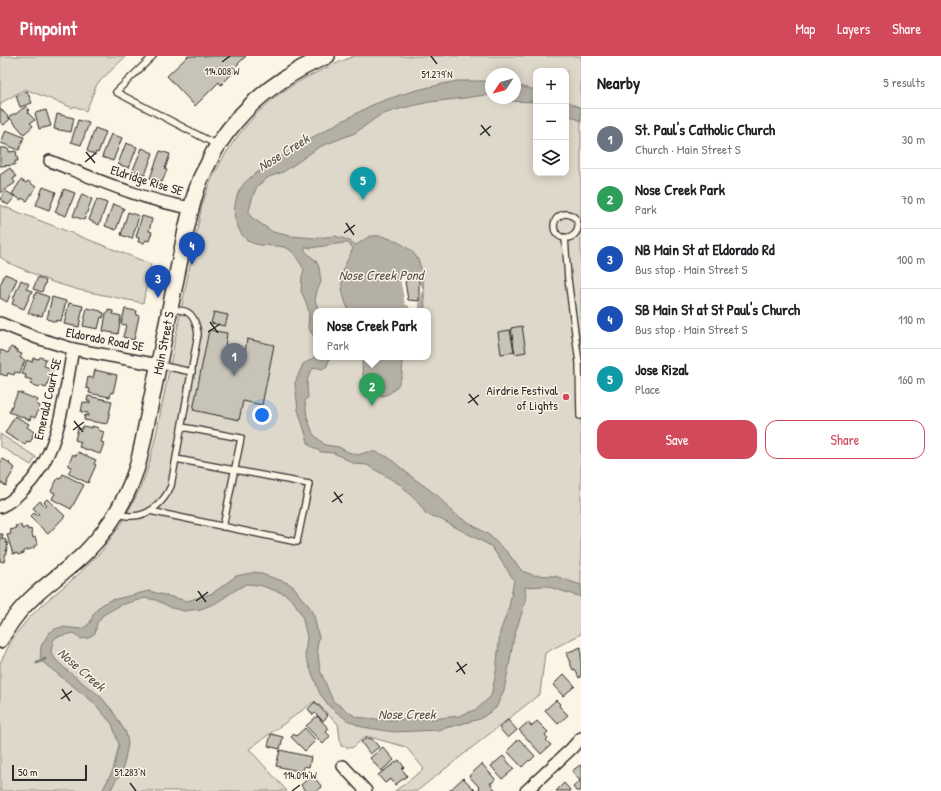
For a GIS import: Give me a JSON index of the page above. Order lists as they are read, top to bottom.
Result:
{
  "streets": {
    "main road": ["Main Street S"],
    "street": ["Eldridge Rise SE", "Eldorado Road SE", "Emerald Court SE"]
  },
  "crossings": [
    ["Eldridge Rise SE", "Main Street S"],
    ["Eldorado Road SE", "Main Street S"],
    ["Eldorado Road SE", "Emerald Court SE"]
  ],
  "water": ["Nose Creek", "Nose Creek Pond"],
  "places": ["Airdrie Festival of Lights"],
  "scale_bar": "50 m",
  "north": "bottom left",
  "page": {
    "header": "Pinpoint",
    "nav": ["Map", "Layers", "Share"],
    "heading": ["Nearby", "5 results"],
    "map_buttons": ["+", "−"],
    "list": [
      {
        "mark": "1",
        "name": "St. Paul's Catholic Church",
        "note": "Church · Main Street S",
        "value": "30 m"
      },
      {
        "mark": "2",
        "name": "Nose Creek Park",
        "note": "Park",
        "value": "70 m"
      },
      {
        "mark": "3",
        "name": "NB Main St at Eldorado Rd",
        "note": "Bus stop · Main Street S",
        "value": "100 m"
      },
      {
        "mark": "4",
        "name": "SB Main St at St Paul's Church",
        "note": "Bus stop · Main Street S",
        "value": "110 m"
      },
      {
        "mark": "5",
        "name": "Jose Rizal",
        "note": "Place",
        "value": "160 m"
      }
    ],
    "pins": [
      "5",
      "4",
      "3",
      "1",
      "2"
    ],
    "popup": ["Nose Creek Park", "Park"],
    "buttons": ["Save", "Share"],
    "scale": "50 m"
  },
  "coordinates": [
    "114.008°W",
    "51.279°N",
    "51.283°N",
    "114.014°W"
  ]
}
